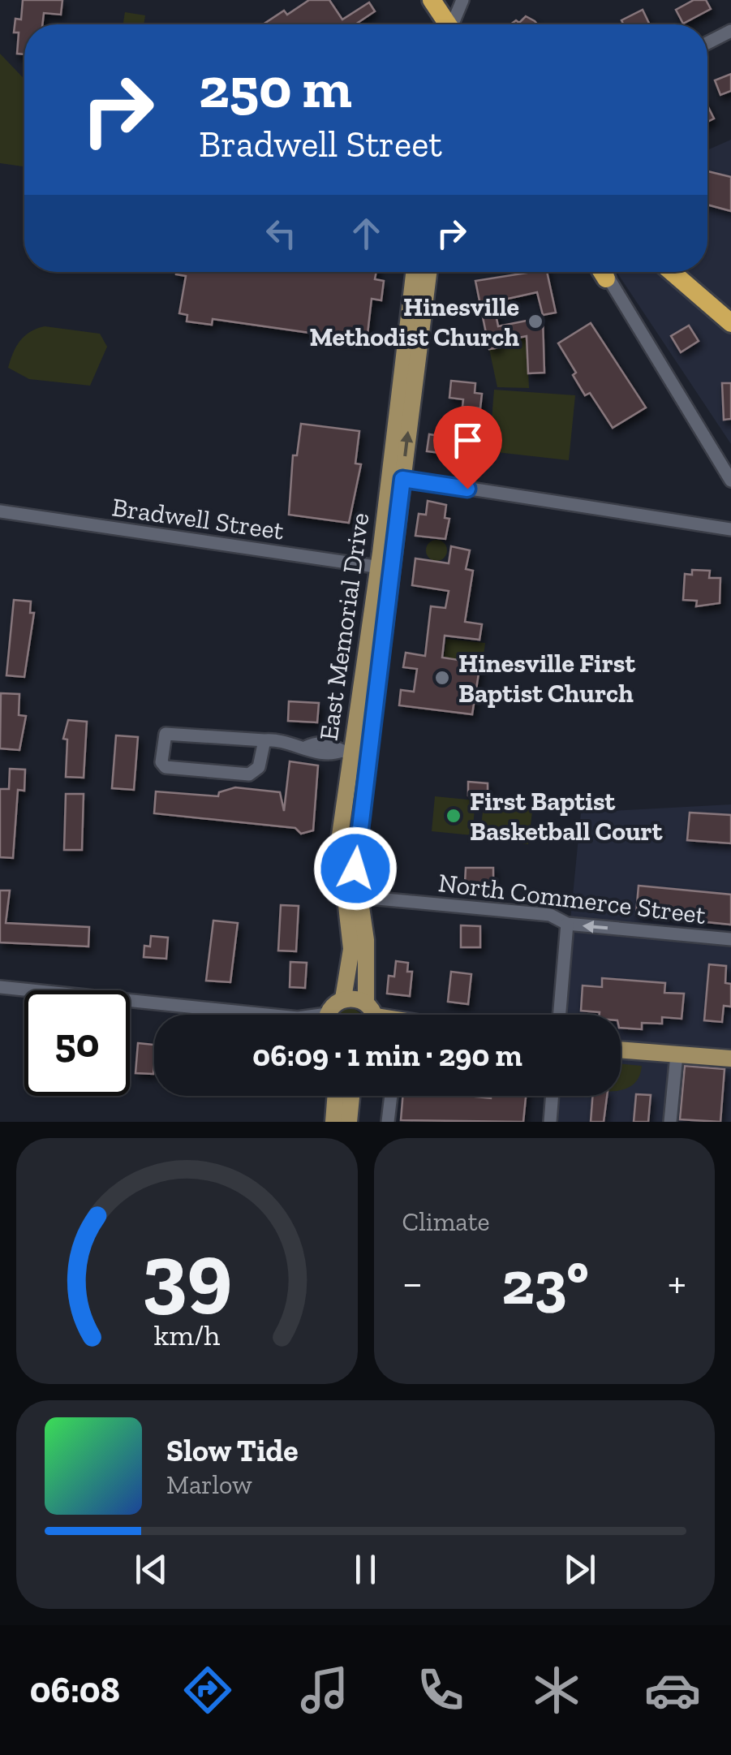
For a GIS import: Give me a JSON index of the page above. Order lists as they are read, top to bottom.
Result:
{
  "streets": {
    "main road": ["East Memorial Drive"],
    "street": ["Bradwell Street", "North Commerce Street"]
  },
  "crossings": [
    ["Bradwell Street", "East Memorial Drive"],
    ["East Memorial Drive", "North Commerce Street"]
  ],
  "one_way": ["North Commerce Street"],
  "places": ["Hinesville Methodist Church", "Hinesville First Baptist Church", "First Baptist Basketball Court"],
  "page": {
    "turn": ["250 m", "Bradwell Street"],
    "limit": "50",
    "trip": "06:09 · 1 min · 290 m",
    "tile": "Climate",
    "heat": ["−", "23°", "+"],
    "song": ["Slow Tide", "Marlow"],
    "tabs": "06:08",
    "gauge": ["39", "km/h"]
  }
}
